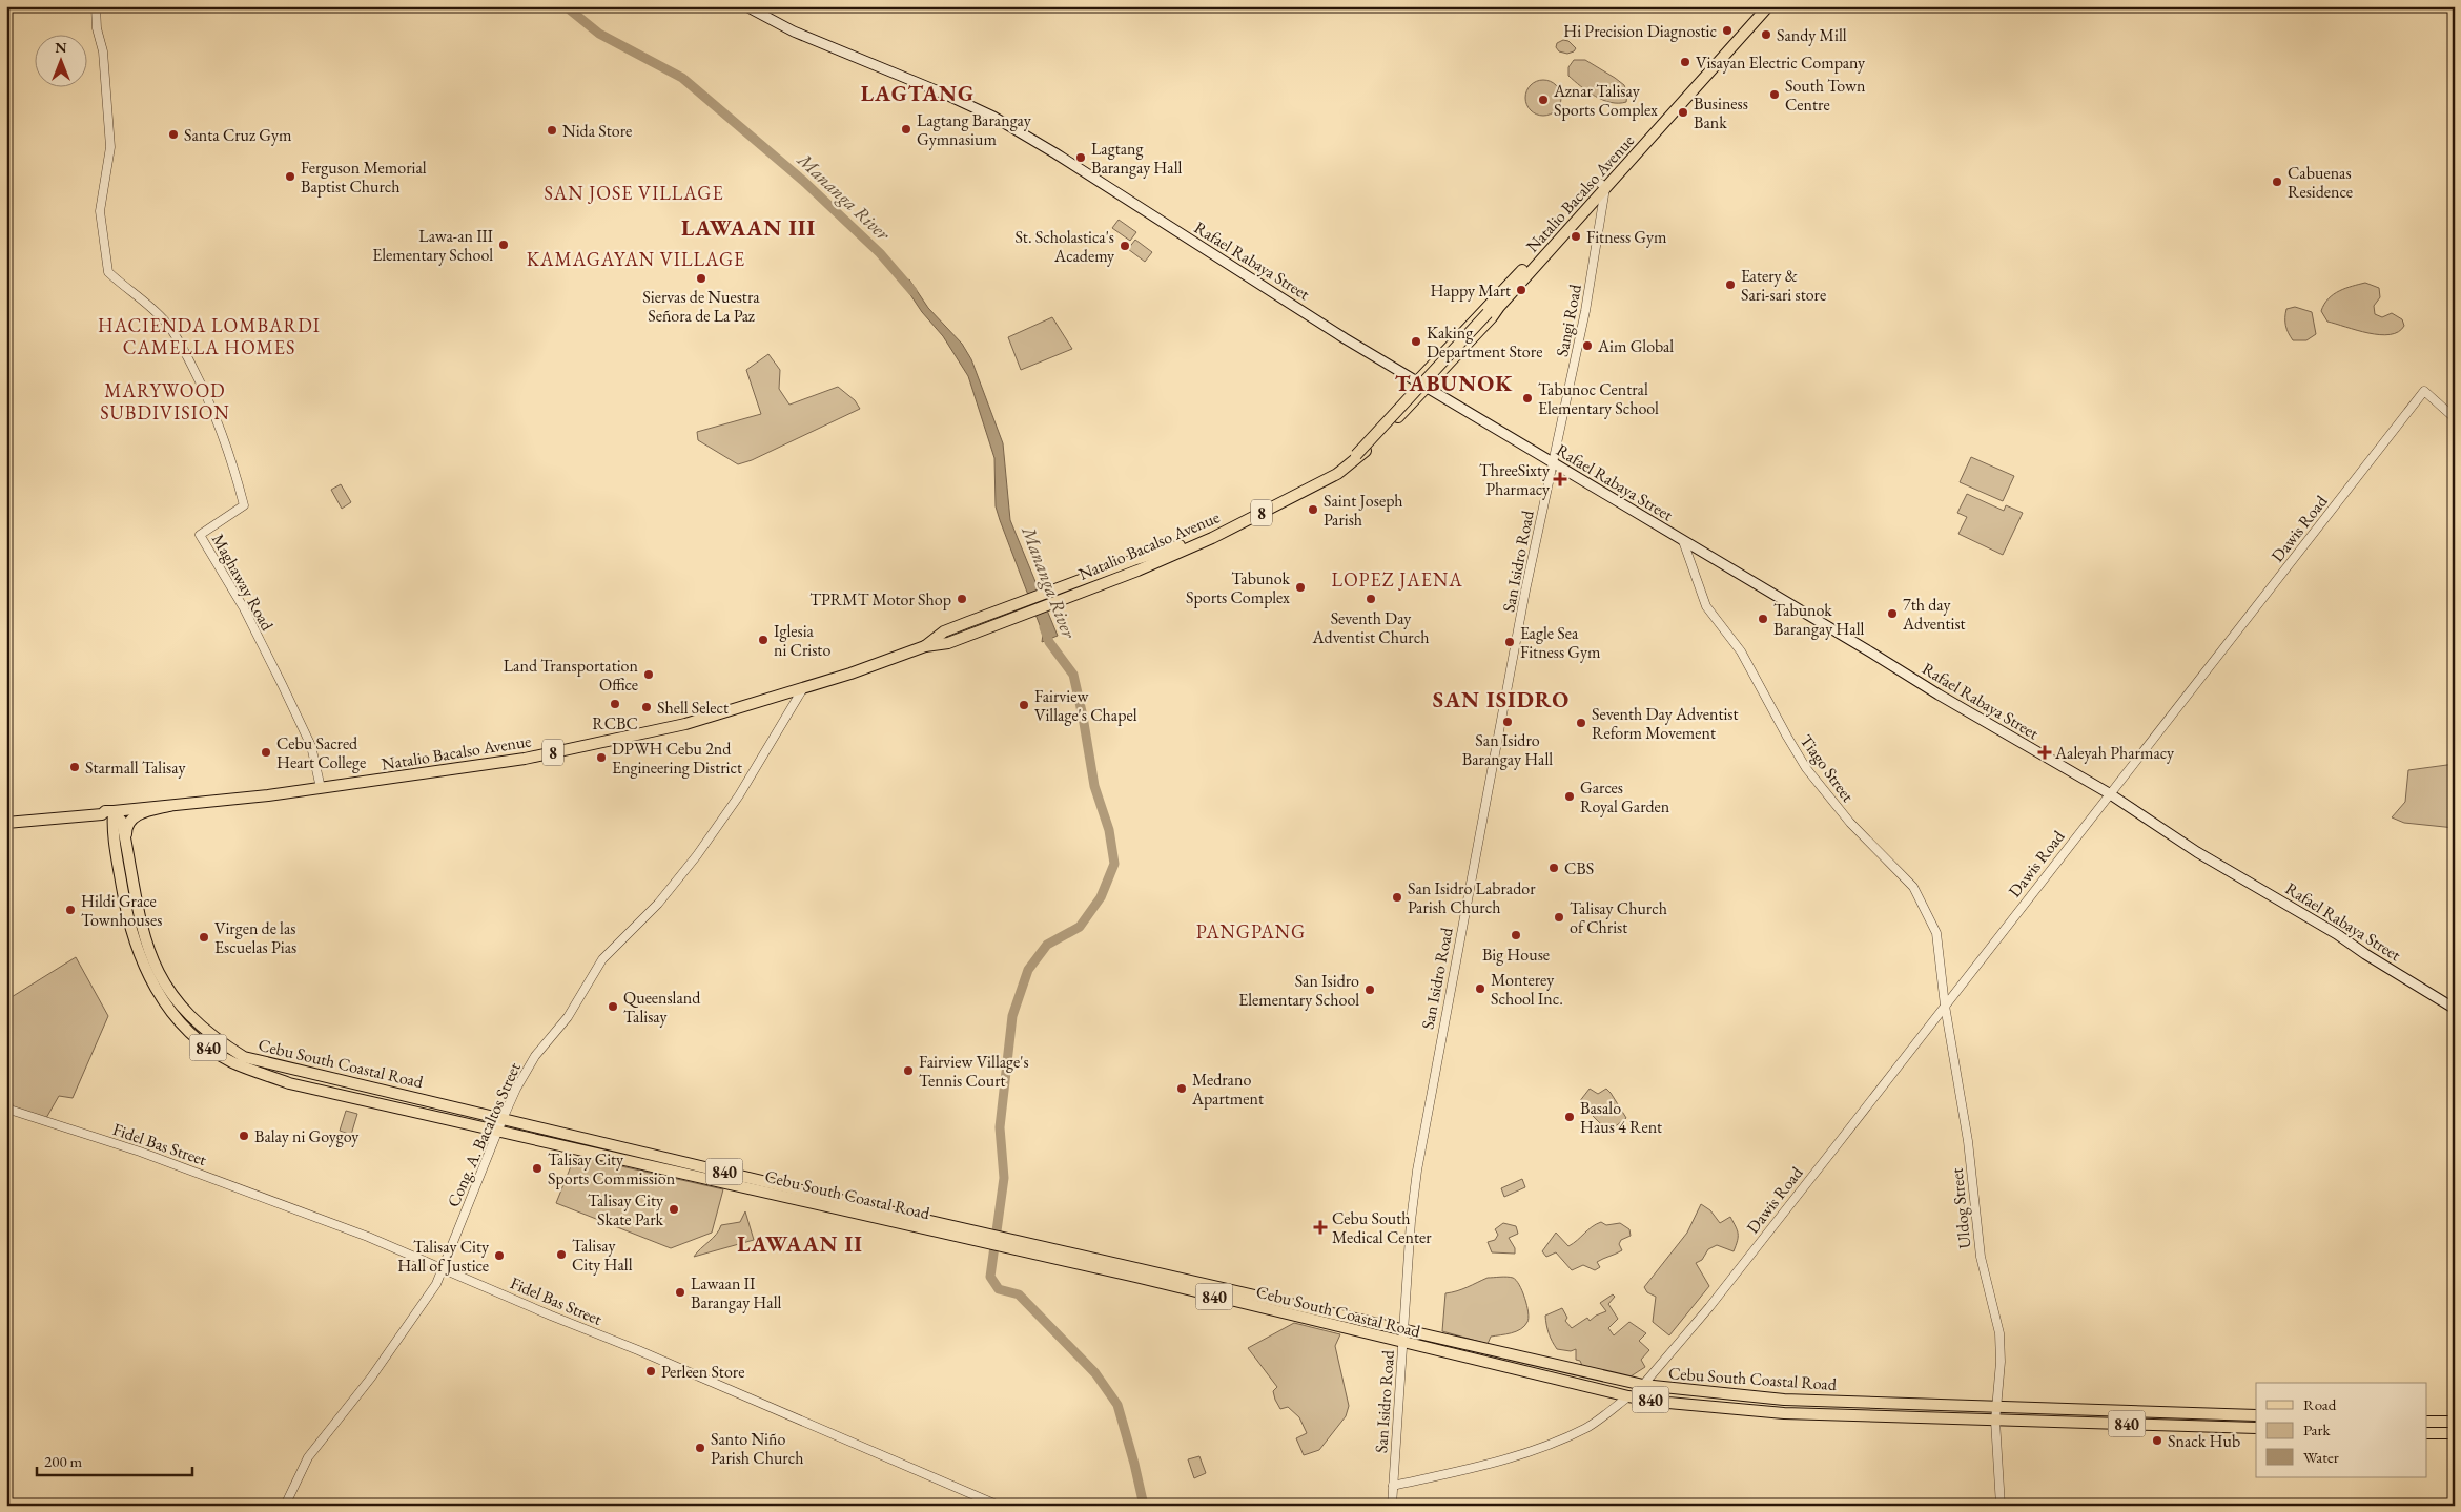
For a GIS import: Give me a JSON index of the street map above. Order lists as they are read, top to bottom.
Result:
{
  "streets": {
    "main road": [
      "Natalio Bacalso Avenue",
      "Rafael Rabaya Street",
      "8",
      "840",
      "Cebu South Coastal Road"
    ],
    "street": [
      "Sangi Road",
      "Dawis Road",
      "San Isidro Road",
      "Maghaway Road",
      "Tiago Street",
      "Cong. A. Bacaltos Street",
      "Fidel Bas Street",
      "Uldog Street"
    ]
  },
  "crossings": [
    ["Natalio Bacalso Avenue", "Rafael Rabaya Street"],
    ["Natalio Bacalso Avenue", "Sangi Road"],
    ["Natalio Bacalso Avenue", "Maghaway Road"],
    ["Natalio Bacalso Avenue", "Cebu South Coastal Road"],
    ["Natalio Bacalso Avenue", "Cong. A. Bacaltos Street"],
    ["Rafael Rabaya Street", "Sangi Road"],
    ["Rafael Rabaya Street", "Dawis Road"],
    ["Rafael Rabaya Street", "San Isidro Road"],
    ["Rafael Rabaya Street", "Tiago Street"],
    ["Sangi Road", "San Isidro Road"],
    ["Dawis Road", "Tiago Street"],
    ["Dawis Road", "Cebu South Coastal Road"],
    ["Dawis Road", "Uldog Street"],
    ["San Isidro Road", "Cebu South Coastal Road"],
    ["Tiago Street", "Uldog Street"],
    ["Cebu South Coastal Road", "Cong. A. Bacaltos Street"],
    ["Cebu South Coastal Road", "Uldog Street"],
    ["Cong. A. Bacaltos Street", "Fidel Bas Street"]
  ],
  "districts": [
    "LAGTANG",
    "SAN JOSE VILLAGE",
    "LAWAAN III",
    "KAMAGAYAN VILLAGE",
    "HACIENDA LOMBARDI CAMELLA HOMES",
    "TABUNOK",
    "MARYWOOD SUBDIVISION",
    "LOPEZ JAENA",
    "SAN ISIDRO",
    "PANGPANG",
    "LAWAAN II"
  ],
  "water": ["Mananga River"],
  "places": {
    "other": [
      "Hi Precision Diagnostic",
      "Sandy Mill",
      "Visayan Electric Company",
      "South Town Centre",
      "Aznar Talisay Sports Complex",
      "Business Bank",
      "Lagtang Barangay Gymnasium",
      "Nida Store",
      "Santa Cruz Gym",
      "Lagtang Barangay Hall",
      "Ferguson Memorial Baptist Church",
      "Cabuenas Residence",
      "Fitness Gym",
      "Lawa-an Ⅲ Elementary School",
      "St. Scholastica's Academy",
      "Siervas de Nuestra Señora de La Paz",
      "Eatery & Sari-sari store",
      "Happy Mart",
      "Kaking Department Store",
      "Aim Global",
      "Tabunoc Central Elementary School",
      "Saint Joseph Parish",
      "Tabunok Sports Complex",
      "TPRMT Motor Shop",
      "Seventh Day Adventist Church",
      "7th day Adventist",
      "Tabunok Barangay Hall",
      "Iglesia ni Cristo",
      "Eagle Sea Fitness Gym",
      "Land Transportation Office",
      "RCBC",
      "Fairview Village's Chapel",
      "Shell Select",
      "San Isidro Barangay Hall",
      "Seventh Day Adventist Reform Movement",
      "Cebu Sacred Heart College",
      "DPWH Cebu 2nd Engineering District",
      "Starmall Talisay",
      "Garces Royal Garden",
      "CBS",
      "San Isidro Labrador Parish Church",
      "Hildi Grace Townhouses",
      "Talisay Church of Christ",
      "Big House",
      "Virgen de las Escuelas Pias",
      "Monterey School Inc.",
      "San Isidro Elementary School",
      "Queensland Talisay",
      "Fairview Village's Tennis Court",
      "Medrano Apartment",
      "Basalo Haus 4 Rent",
      "Balay ni Goygoy",
      "Talisay City Sports Commission",
      "Talisay City Skate Park",
      "Talisay City Hall",
      "Talisay City Hall of Justice",
      "Lawaan II Barangay Hall",
      "Perleen Store",
      "Snack Hub",
      "Santo Niño Parish Church"
    ],
    "health": ["ThreeSixty Pharmacy", "Aaleyah Pharmacy", "Cebu South Medical Center"]
  },
  "legend": ["Road", "Park", "Water"],
  "scale_bar": "200 m",
  "north": "top"
}
